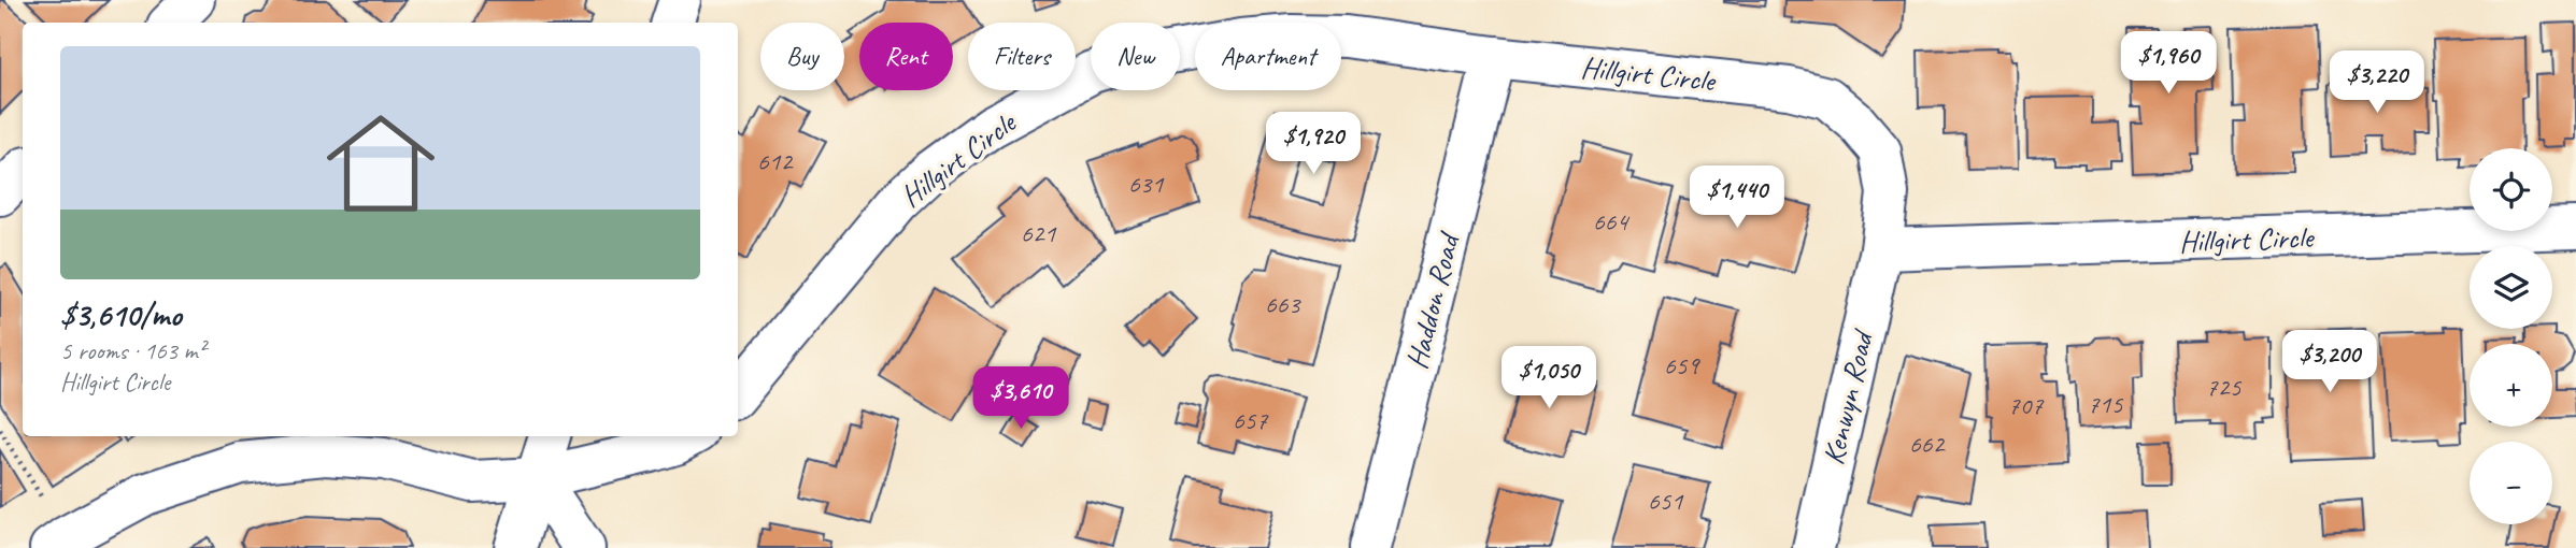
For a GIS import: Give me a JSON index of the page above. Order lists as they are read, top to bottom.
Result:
{
  "streets": {
    "street": ["Hillgirt Circle", "Haddon Road", "Kenwyn Road"]
  },
  "crossings": [
    ["Hillgirt Circle", "Haddon Road"],
    ["Hillgirt Circle", "Kenwyn Road"]
  ],
  "house_numbers": [
    "612",
    "631",
    "664",
    "621",
    "663",
    "659",
    "725",
    "715",
    "707",
    "657",
    "662",
    "651"
  ],
  "page": {
    "chip": [
      "Buy",
      "Rent",
      "Filters",
      "New",
      "Apartment"
    ],
    "list": [
      {
        "name": "$3,610/mo",
        "note": "5 rooms · 163 m² · Hillgirt Circle"
      }
    ],
    "price": [
      "$1,960",
      "$3,220",
      "$1,920",
      "$1,440",
      "$3,200",
      "$1,050",
      "$3,610"
    ],
    "map_buttons": ["+", "−"]
  }
}
